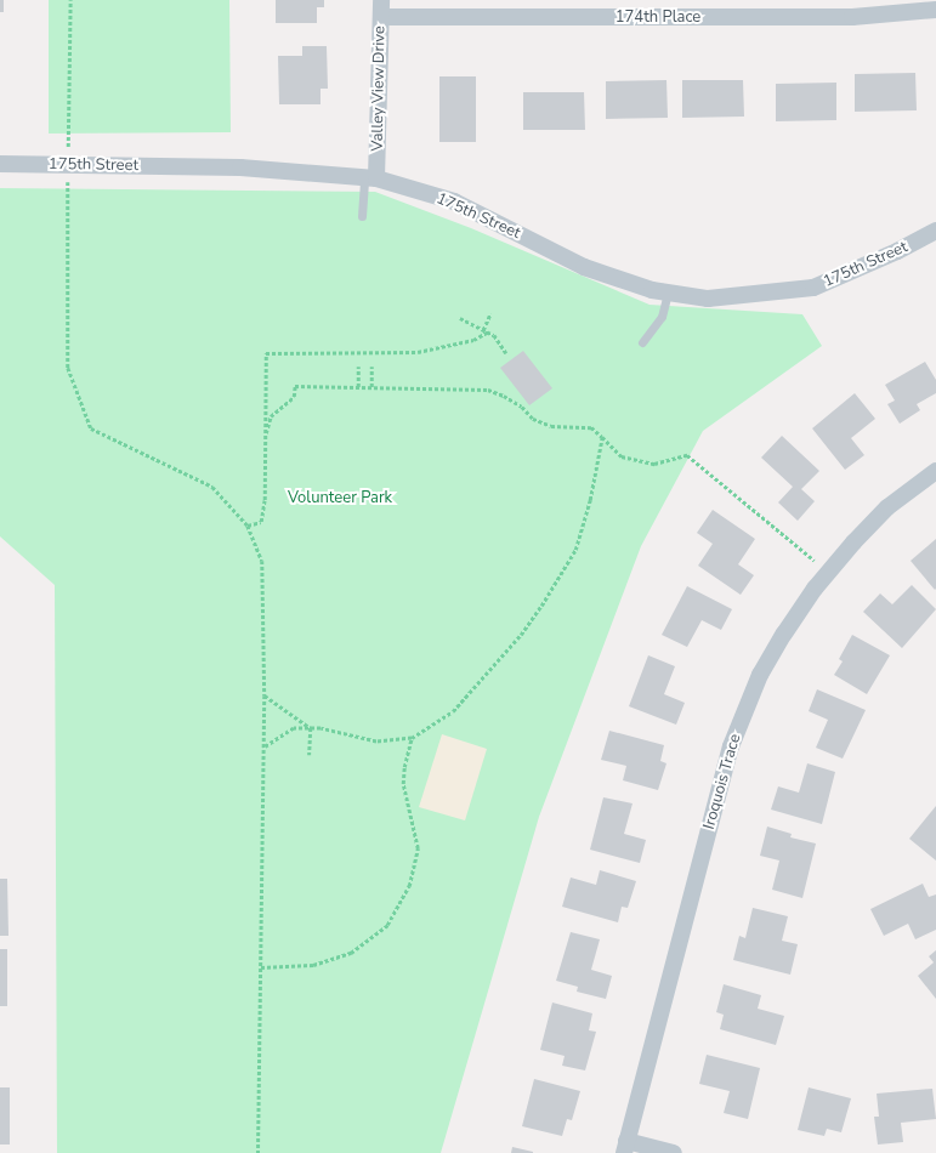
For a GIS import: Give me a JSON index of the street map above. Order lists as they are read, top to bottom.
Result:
{
  "streets": {
    "street": [
      "174th Place",
      "Valley View Drive",
      "175th Street",
      "Iroquois Trace"
    ]
  },
  "crossings": [
    ["174th Place", "Valley View Drive"],
    ["Valley View Drive", "175th Street"]
  ],
  "parks": ["Volunteer Park"]
}
